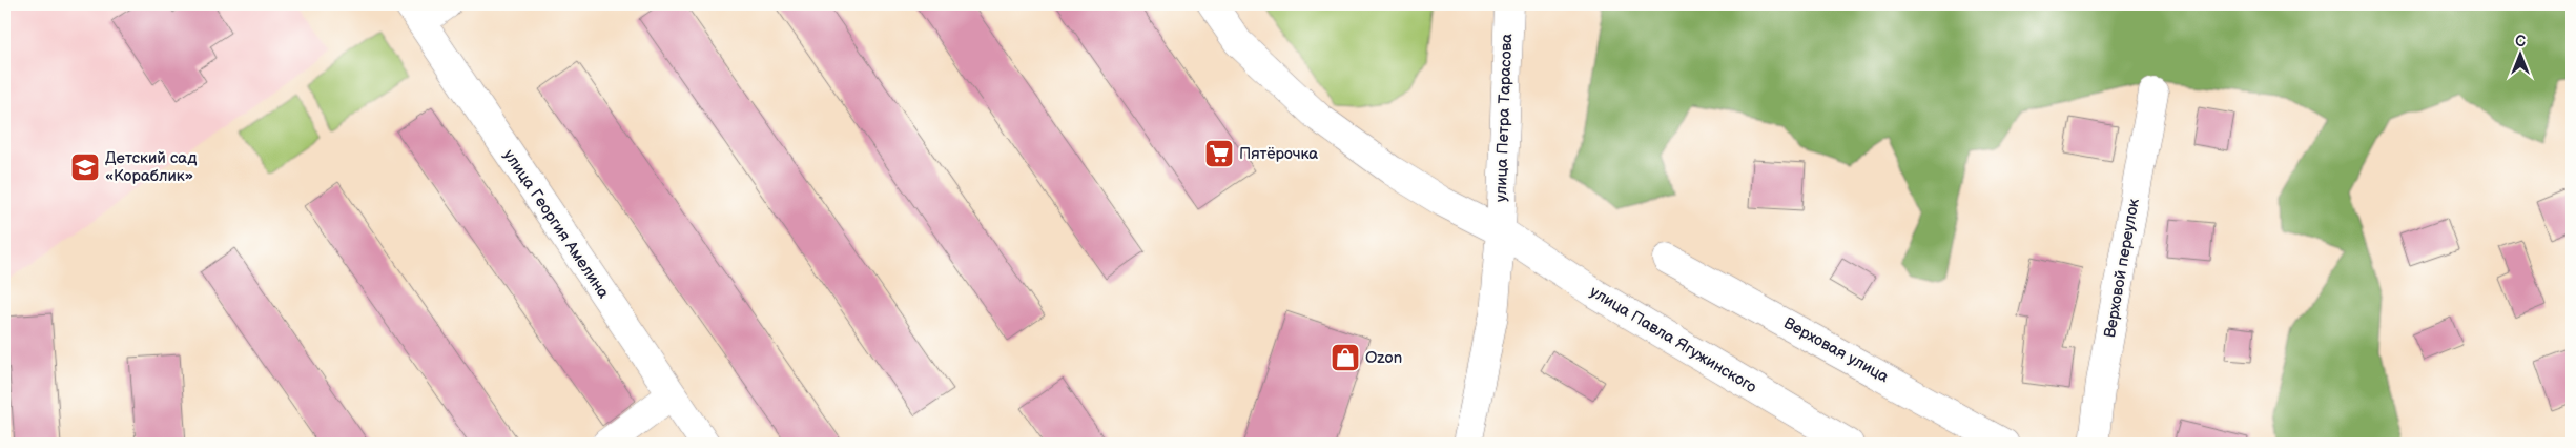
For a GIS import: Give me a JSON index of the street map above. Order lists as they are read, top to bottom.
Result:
{
  "streets": {
    "street": [
      "улица Петра Тарасова",
      "улица Георгия Амелина",
      "Верховой переулок",
      "улица Павла Ягужинского",
      "Верховая улица"
    ]
  },
  "crossings": [
    ["улица Петра Тарасова", "улица Павла Ягужинского"]
  ],
  "places": {
    "supermarket": ["Пятёрочка"],
    "school or university": ["Детский сад «Кораблик»"],
    "shop": ["Ozon"]
  },
  "north": "top"
}
